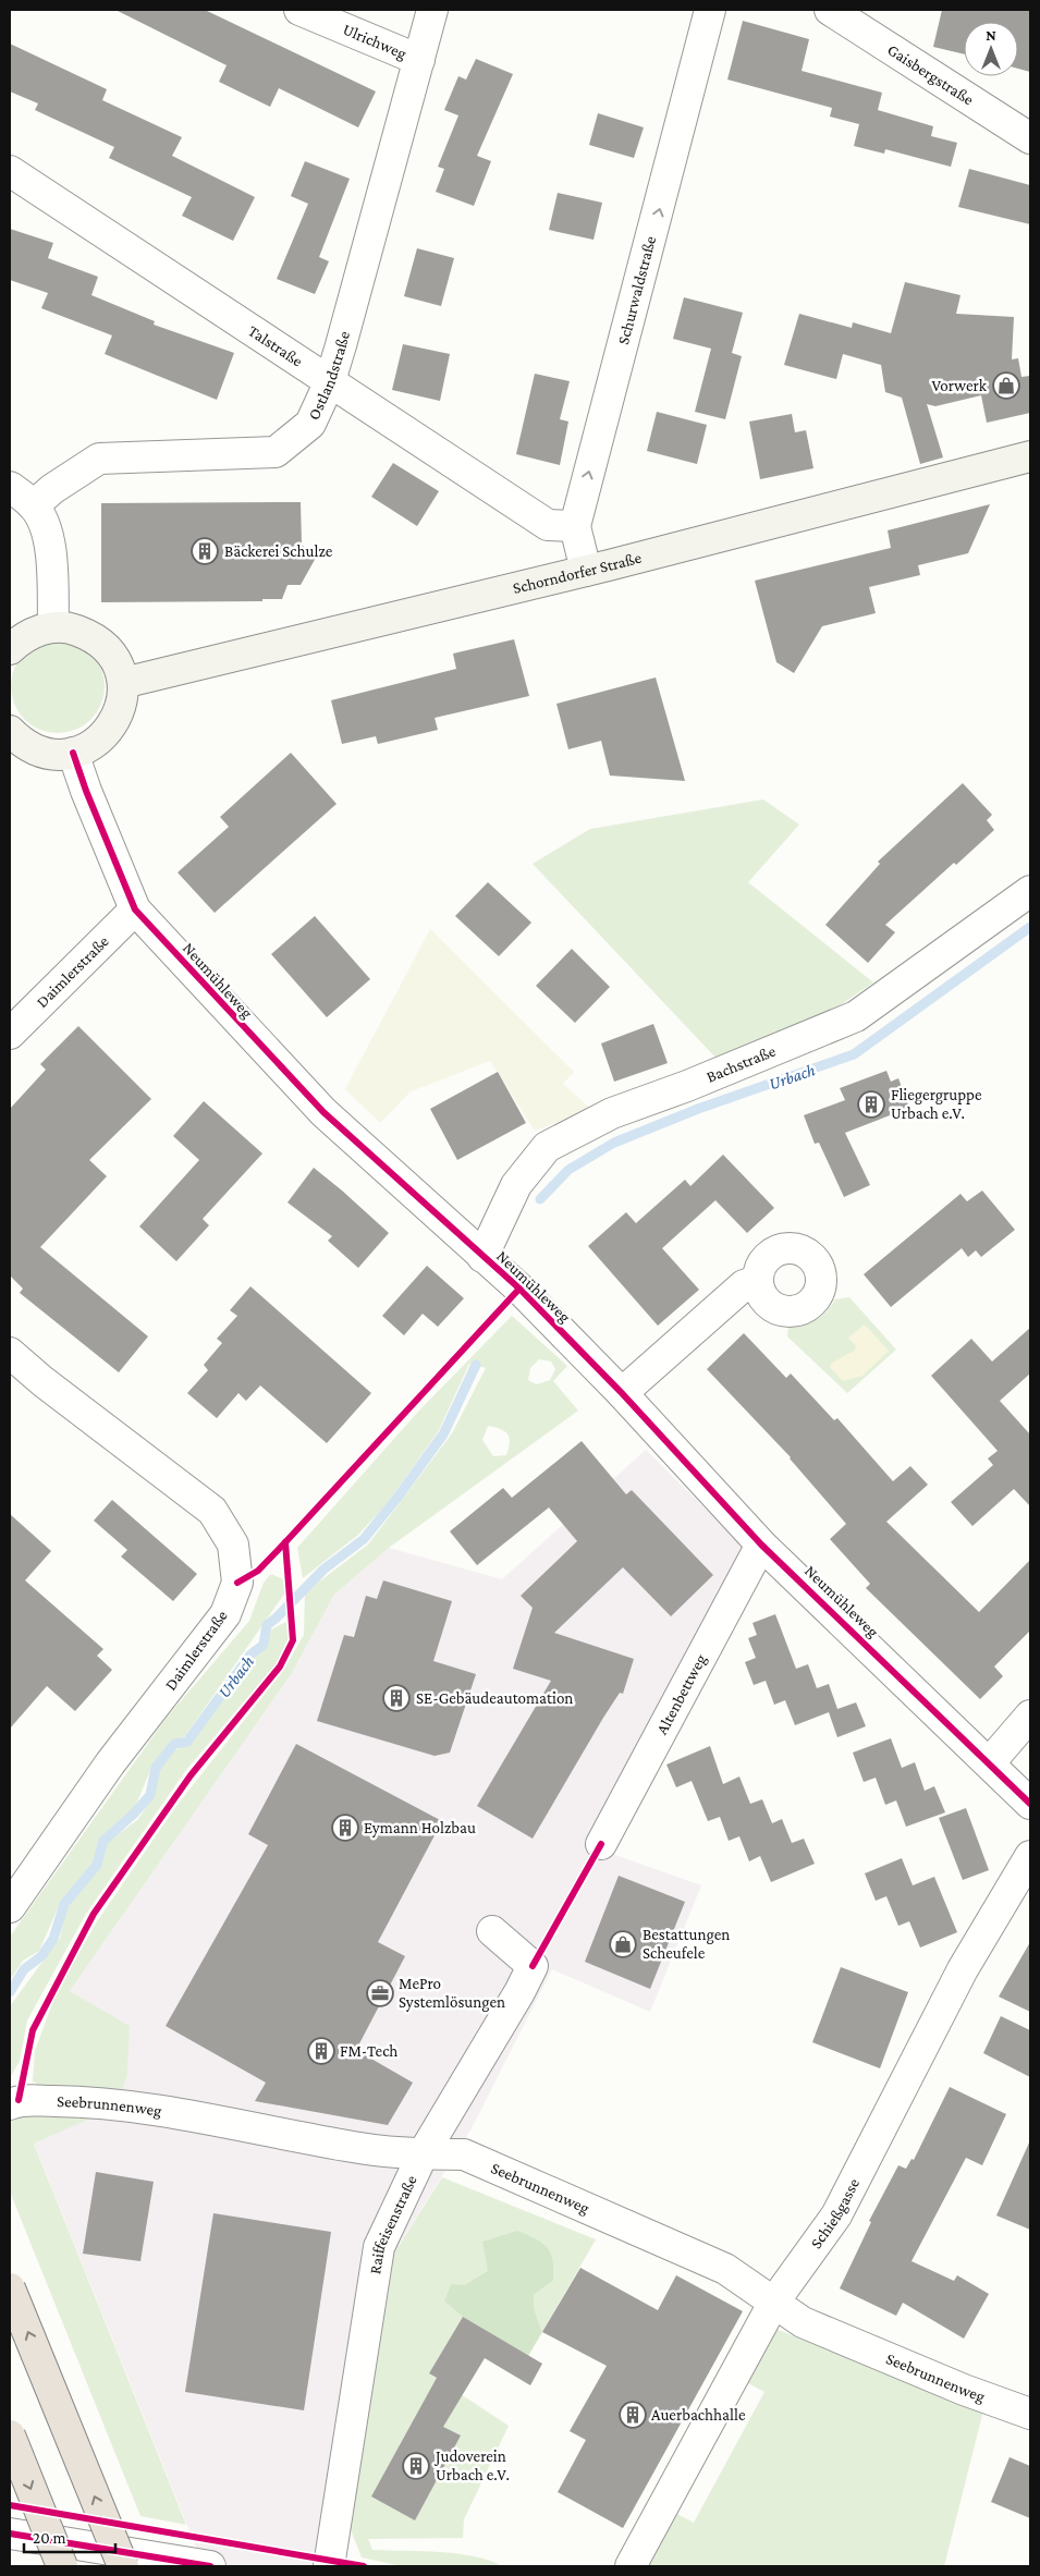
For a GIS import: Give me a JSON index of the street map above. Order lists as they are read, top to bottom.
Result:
{
  "streets": {
    "street": [
      "Ulrichweg",
      "Gaisbergstraße",
      "Schurwaldstraße",
      "Talstraße",
      "Ostlandstraße",
      "Schorndorfer Straße",
      "Daimlerstraße",
      "Neumühleweg",
      "Bachstraße",
      "Altenbettweg",
      "Seebrunnenweg",
      "Schießgasse",
      "Raiffeisenstraße"
    ]
  },
  "crossings": [
    ["Ulrichweg", "Ostlandstraße"],
    ["Schurwaldstraße", "Talstraße"],
    ["Schurwaldstraße", "Schorndorfer Straße"],
    ["Talstraße", "Ostlandstraße"],
    ["Daimlerstraße", "Neumühleweg"],
    ["Neumühleweg", "Bachstraße"],
    ["Neumühleweg", "Altenbettweg"],
    ["Seebrunnenweg", "Schießgasse"],
    ["Seebrunnenweg", "Raiffeisenstraße"]
  ],
  "one_way": ["Schurwaldstraße"],
  "water": ["Urbach"],
  "places": {
    "shop": ["Vorwerk", "Bestattungen Scheufele"],
    "building": [
      "Bäckerei Schulze",
      "Fliegergruppe Urbach e.V.",
      "SE-Gebäudeautomation",
      "Eymann Holzbau",
      "FM-Tech",
      "Auerbachhalle",
      "Judoverein Urbach e.V."
    ],
    "office": ["MePro Systemlösungen"]
  },
  "scale_bar": "20 m",
  "north": "top"
}
